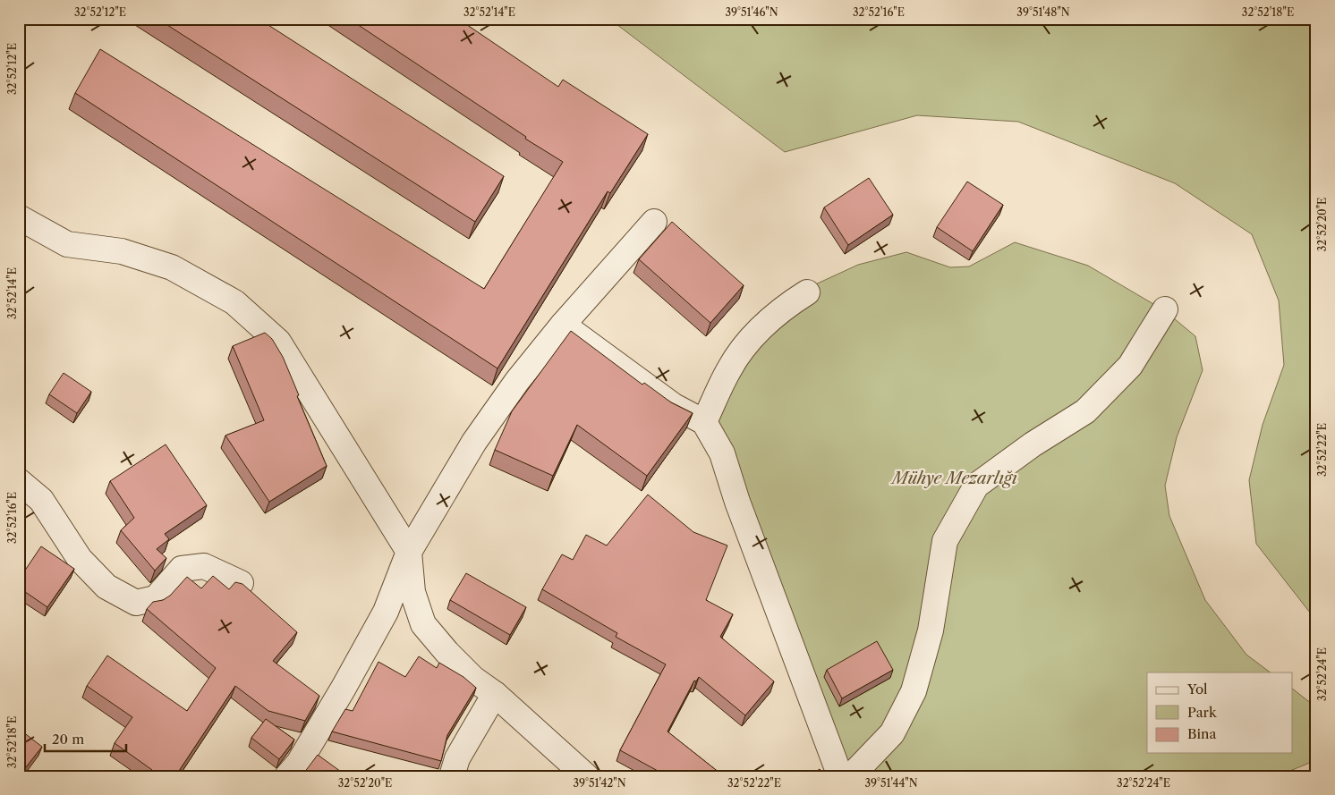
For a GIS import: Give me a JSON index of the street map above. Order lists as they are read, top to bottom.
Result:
{
  "parks": ["Mühye Mezarlığı"],
  "legend": ["Yol", "Park", "Bina"],
  "scale_bar": "20 m",
  "coordinates": [
    "32°52'12\"E",
    "32°52'14\"E",
    "39°51'46\"N",
    "32°52'16\"E",
    "39°51'48\"N",
    "32°52'18\"E",
    "32°52'20\"E",
    "32°52'22\"E",
    "32°52'24\"E",
    "39°51'42\"N",
    "39°51'44\"N"
  ]
}
